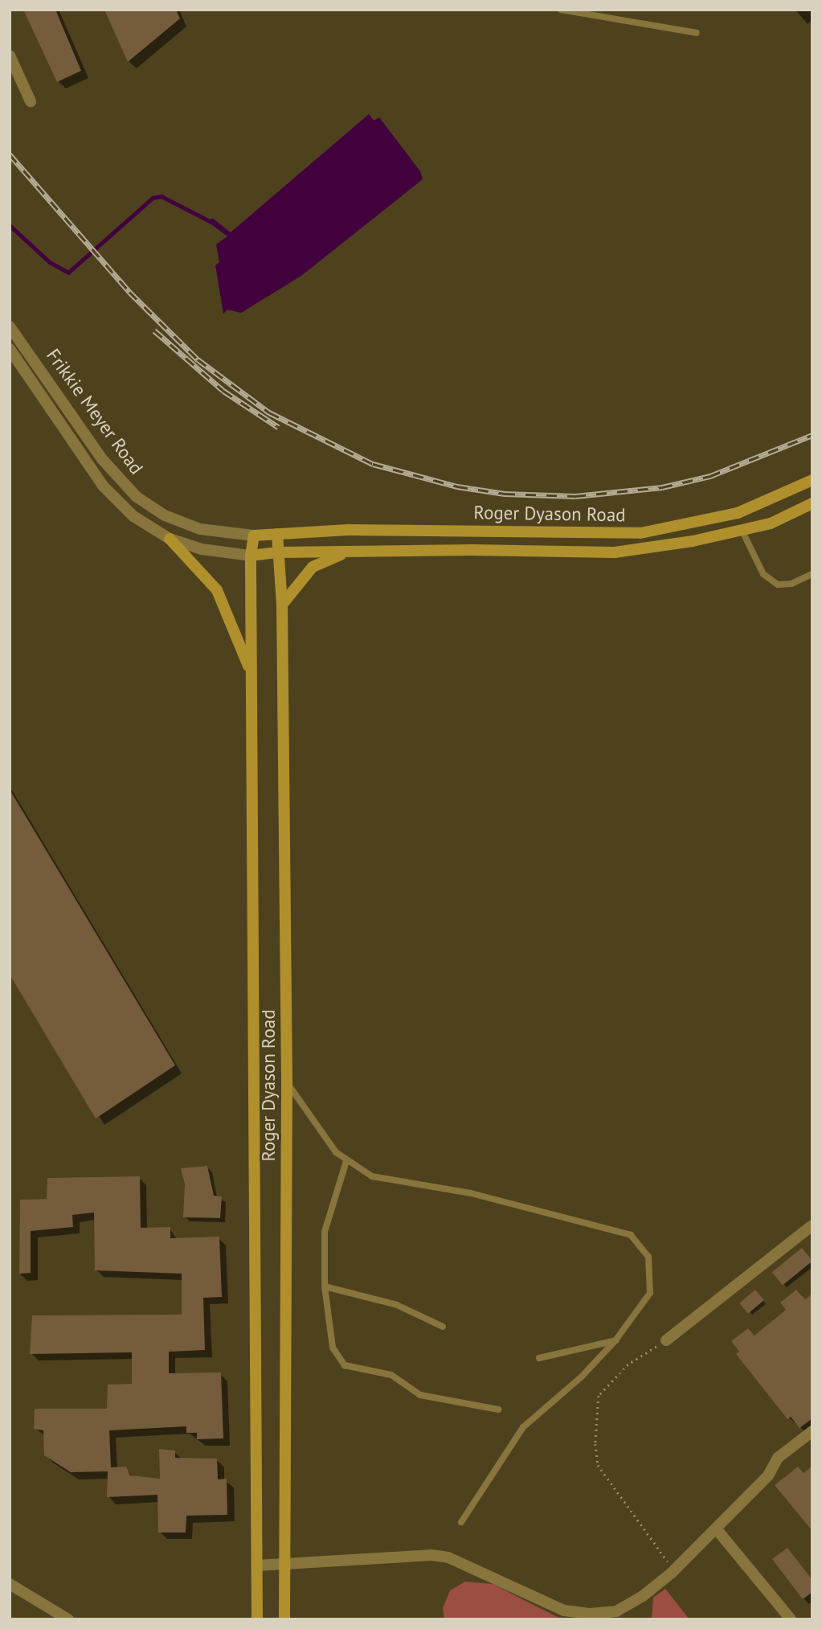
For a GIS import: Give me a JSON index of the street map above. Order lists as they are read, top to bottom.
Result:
{
  "streets": {
    "main road": ["Roger Dyason Road"],
    "street": ["Frikkie Meyer Road"]
  },
  "crossings": [
    ["Frikkie Meyer Road", "Roger Dyason Road"]
  ]
}
